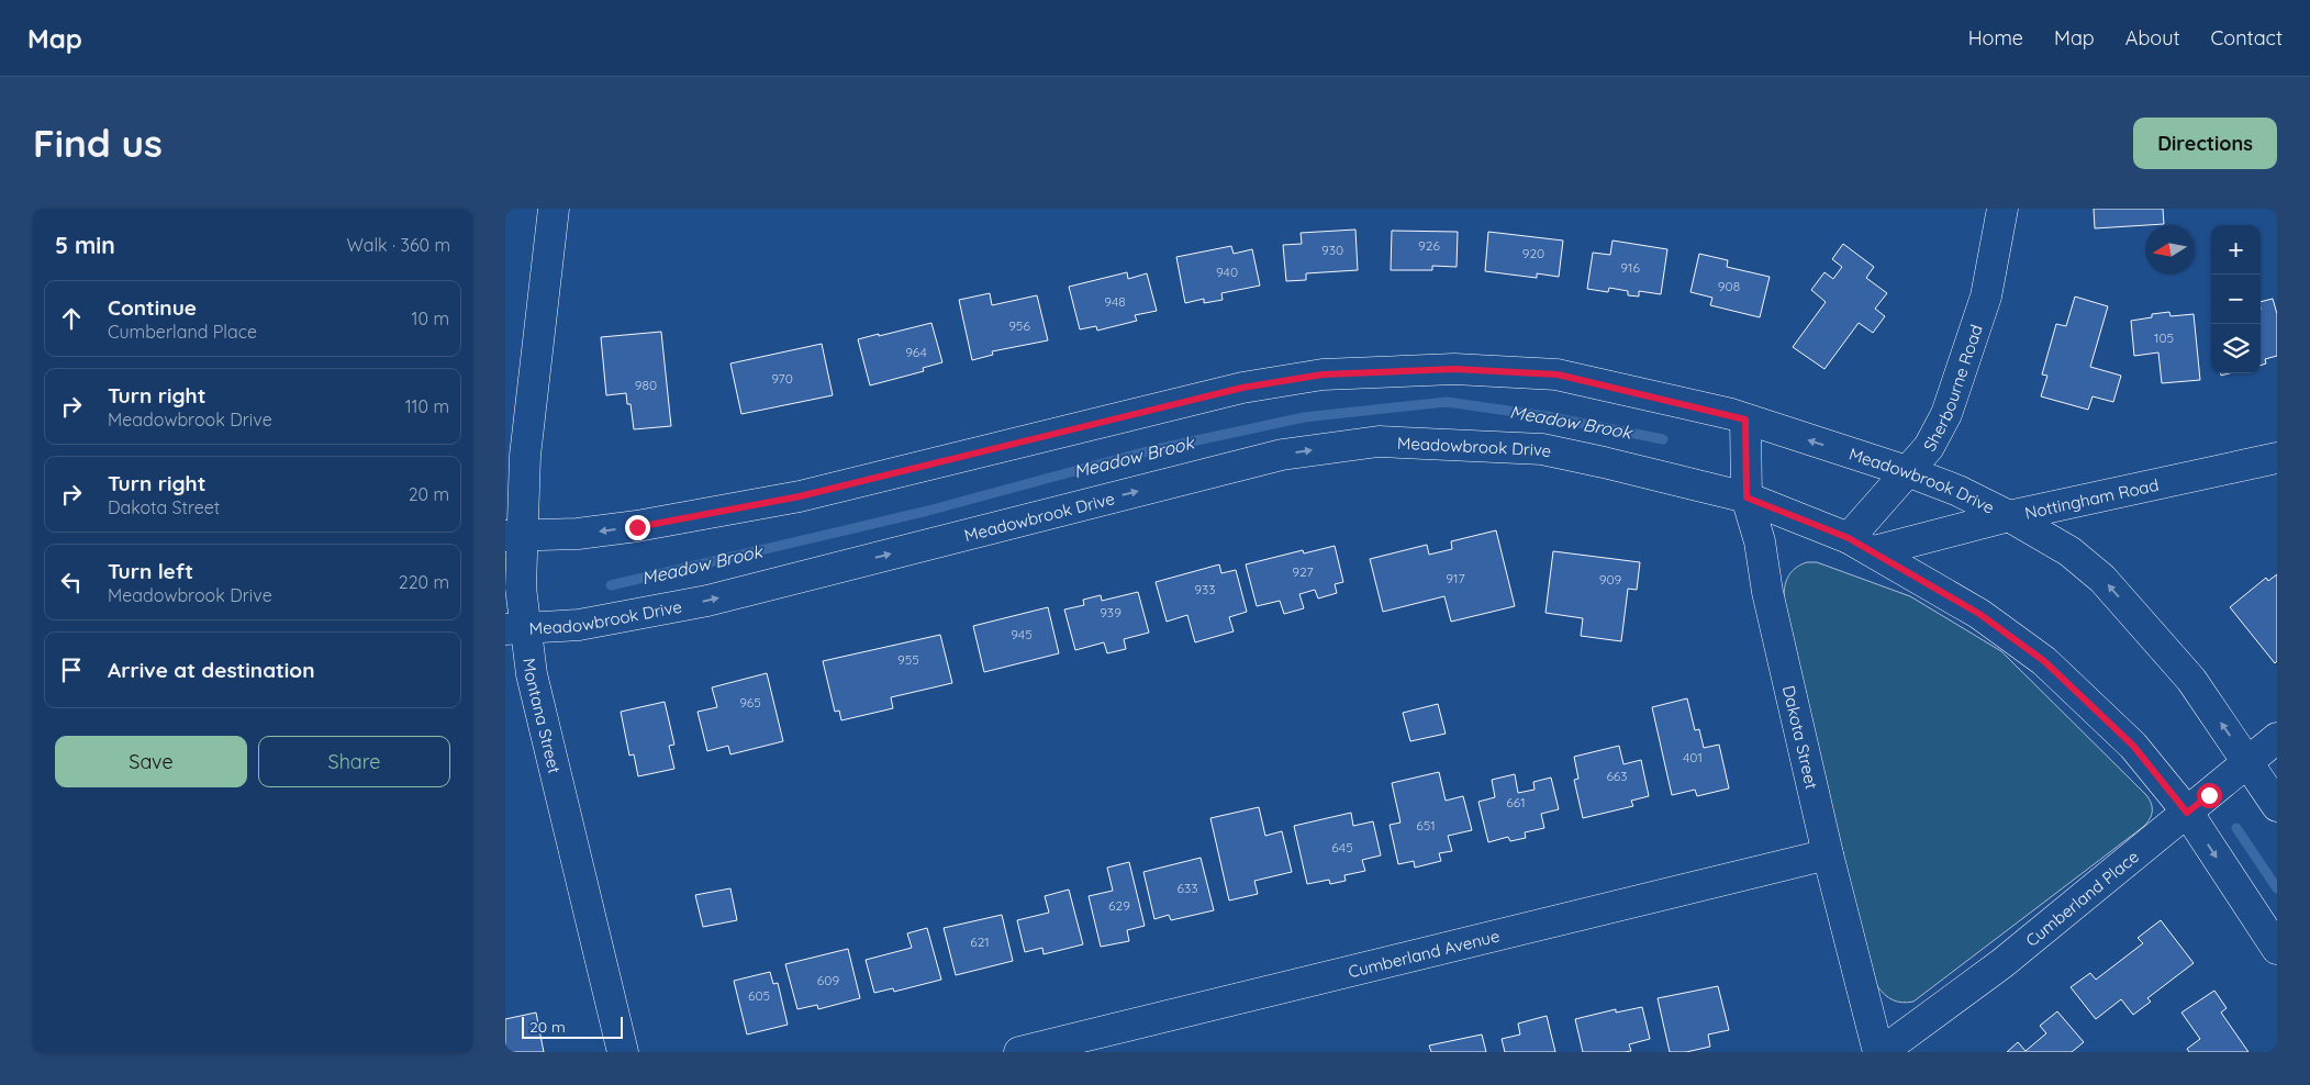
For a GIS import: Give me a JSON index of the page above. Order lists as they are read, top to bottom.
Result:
{
  "streets": {
    "street": [
      "Sherbourne Road",
      "Meadowbrook Drive",
      "Nottingham Road",
      "Montana Street",
      "Dakota Street",
      "Cumberland Place",
      "Cumberland Avenue"
    ]
  },
  "crossings": [
    ["Sherbourne Road", "Meadowbrook Drive"],
    ["Meadowbrook Drive", "Nottingham Road"],
    ["Meadowbrook Drive", "Montana Street"],
    ["Meadowbrook Drive", "Dakota Street"],
    ["Meadowbrook Drive", "Cumberland Place"],
    ["Dakota Street", "Cumberland Place"],
    ["Dakota Street", "Cumberland Avenue"]
  ],
  "water": ["Meadow Brook"],
  "house_numbers": [
    "926",
    "930",
    "920",
    "916",
    "940",
    "908",
    "948",
    "956",
    "105",
    "964",
    "970",
    "980",
    "927",
    "917",
    "909",
    "933",
    "939",
    "945",
    "955",
    "965",
    "401",
    "663",
    "661",
    "651",
    "645",
    "633",
    "629",
    "621",
    "609",
    "605"
  ],
  "scale_bar": "20 m",
  "north": "left",
  "page": {
    "header": "Map",
    "nav": [
      "Home",
      "Map",
      "About",
      "Contact"
    ],
    "buttons": [
      "Directions",
      ["Save", "Share"]
    ],
    "title": "Find us",
    "heading": ["5 min", "Walk · 360 m"],
    "map_buttons": ["+", "−"],
    "list": [
      ["Continue", "Cumberland Place", "10 m"],
      ["Turn right", "Meadowbrook Drive", "110 m"],
      ["Turn right", "Dakota Street", "20 m"],
      ["Turn left", "Meadowbrook Drive", "220 m"],
      "Arrive at destination"
    ],
    "scale": "20 m"
  }
}
